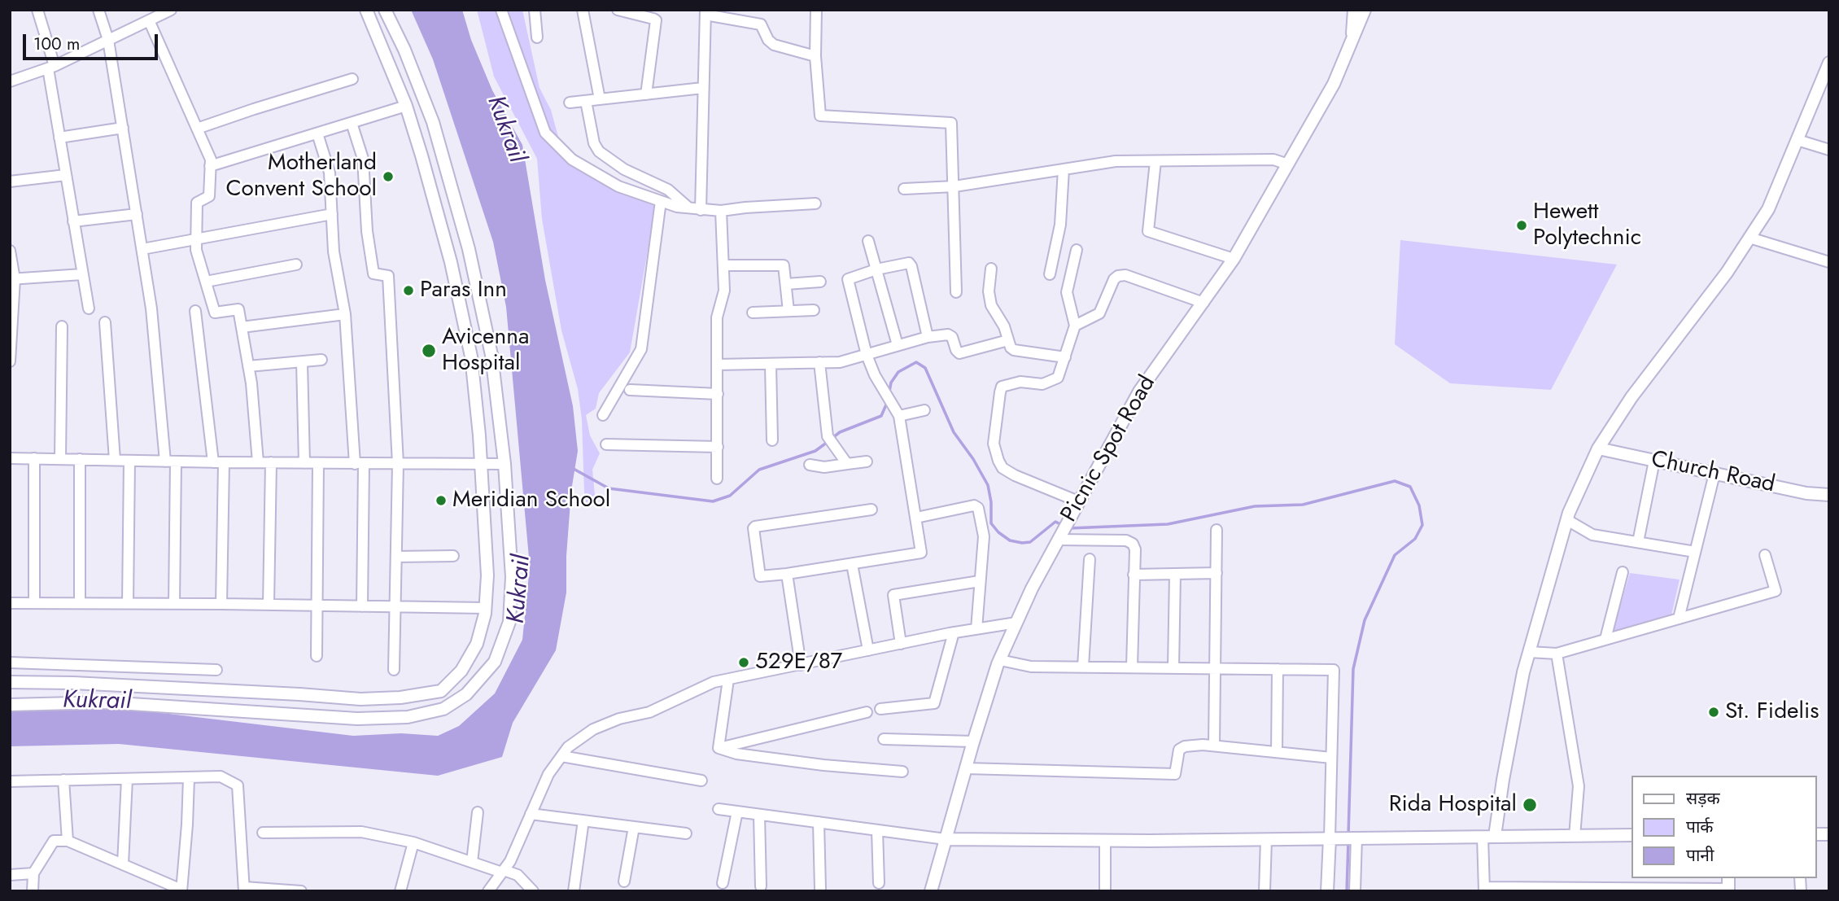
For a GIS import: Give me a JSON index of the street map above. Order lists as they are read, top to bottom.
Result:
{
  "streets": {
    "street": ["Picnic Spot Road", "Church Road"]
  },
  "water": ["Kukrail"],
  "places": [
    "Motherland Convent School",
    "Hewett Polytechnic",
    "Paras Inn",
    "Avicenna Hospital",
    "Meridian School",
    "529E/87",
    "St. Fidelis",
    "Rida Hospital"
  ],
  "legend": ["सड़क", "पार्क", "पानी"],
  "scale_bar": "100 m"
}
